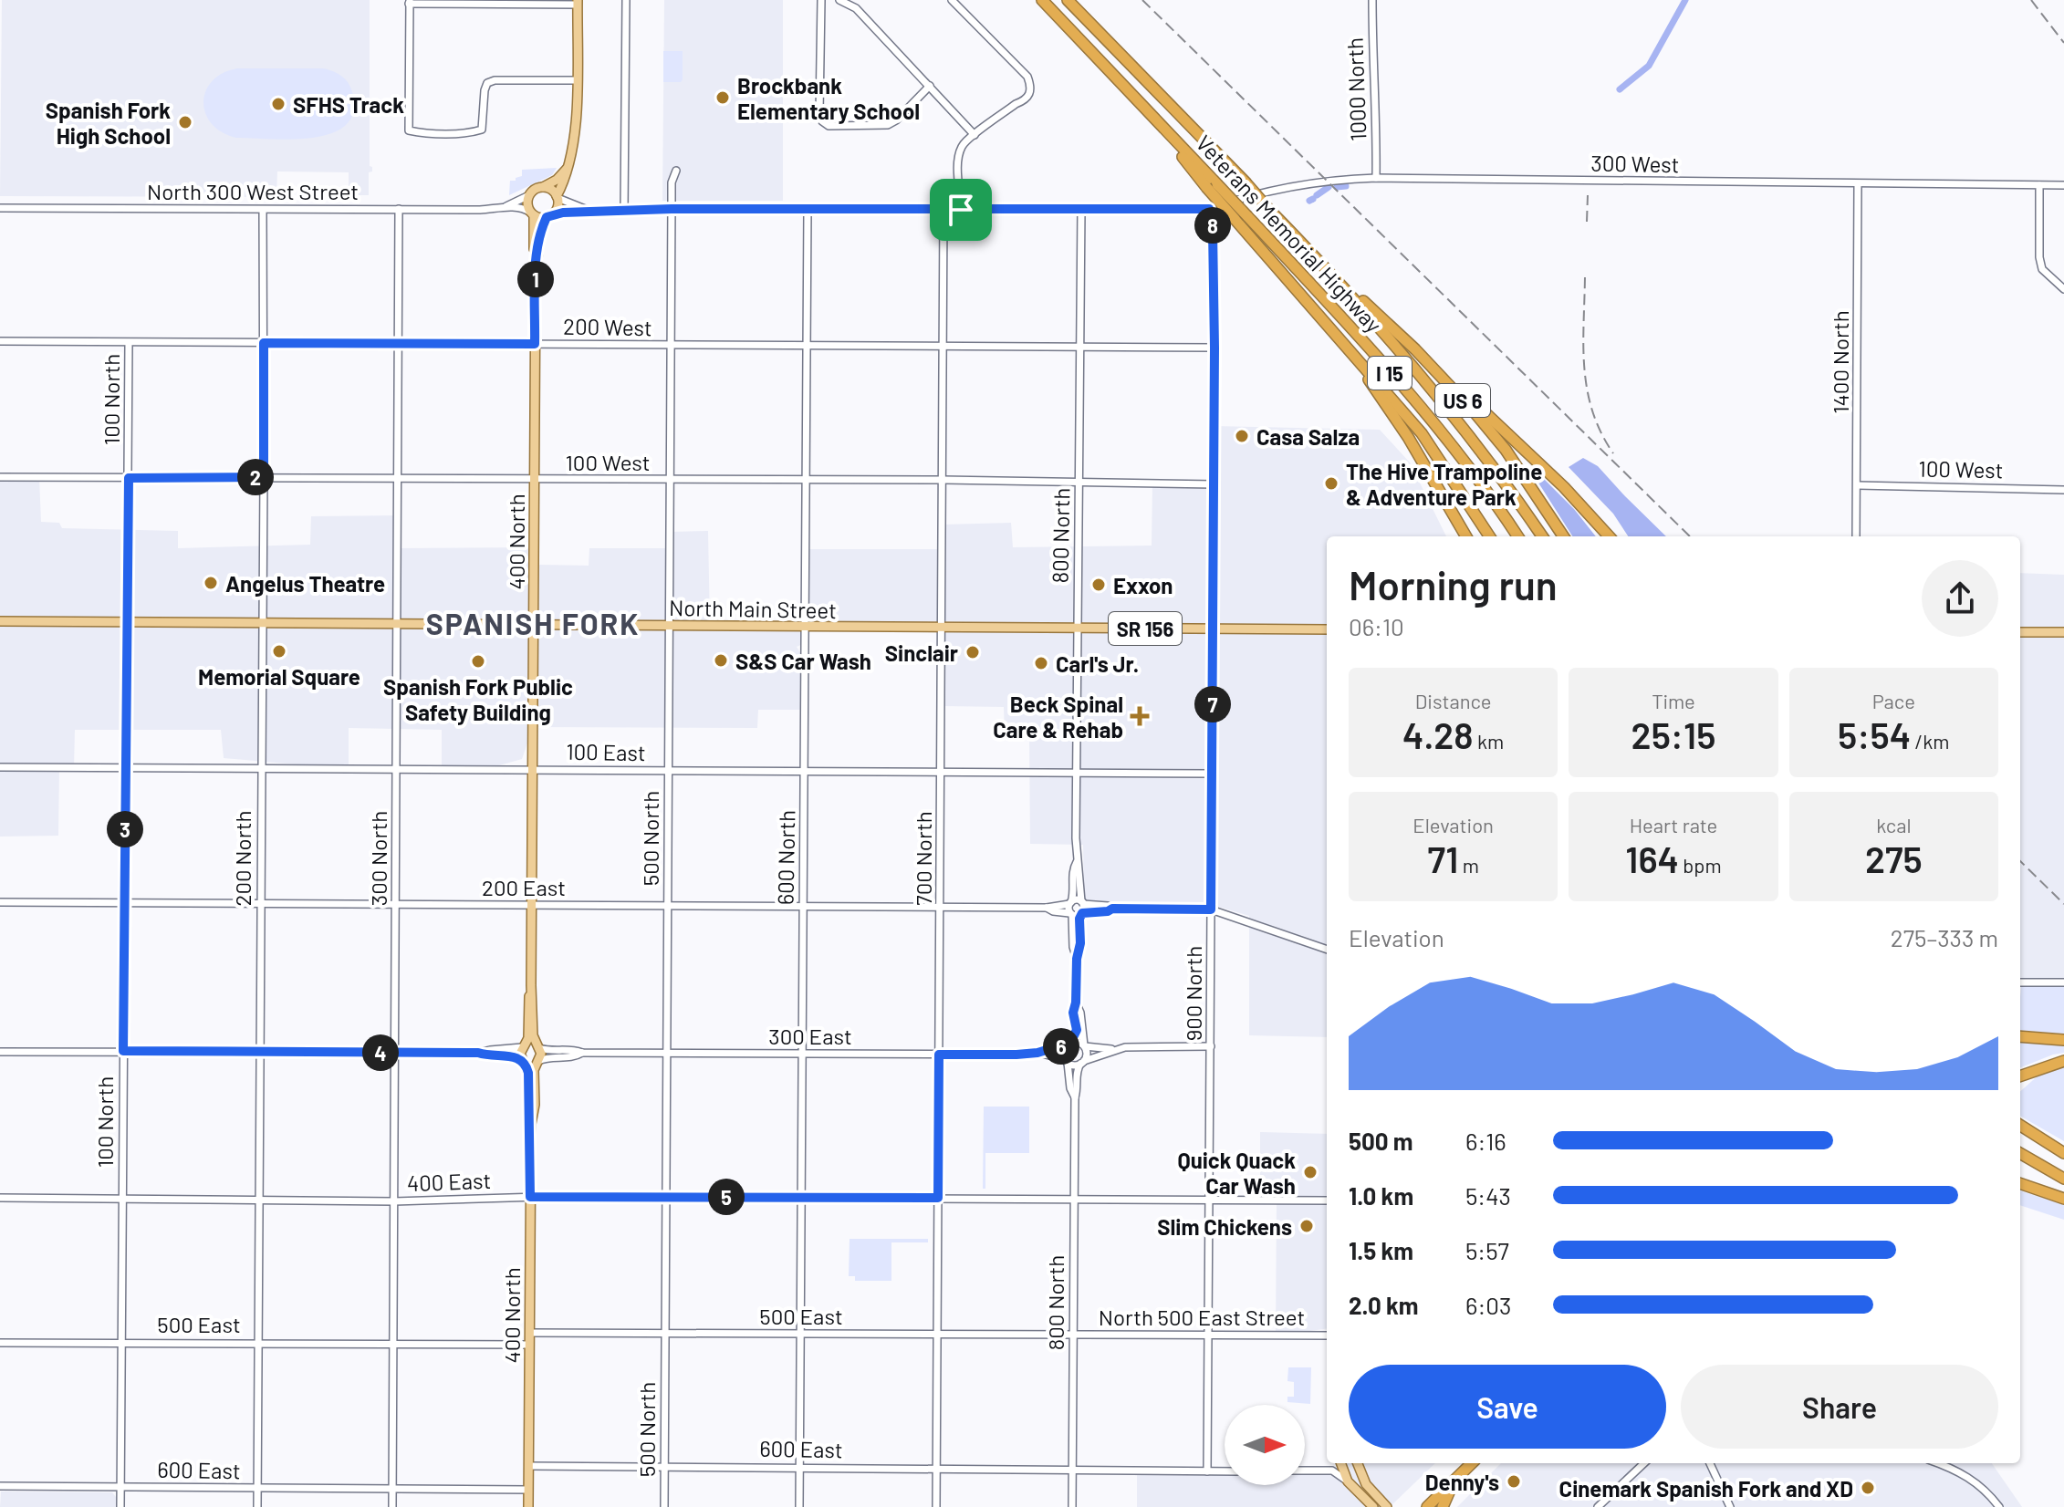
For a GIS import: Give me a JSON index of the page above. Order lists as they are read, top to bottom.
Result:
{
  "streets": {
    "highway": ["Veterans Memorial Highway", "I 15", "US 6"],
    "main road": ["400 North", "North Main Street", "SR 156"],
    "street": [
      "1000 North",
      "300 West",
      "North 300 West Street",
      "200 West",
      "1400 North",
      "100 North",
      "100 West",
      "800 North",
      "100 East",
      "500 North",
      "600 North",
      "200 North",
      "300 North",
      "700 North",
      "200 East",
      "900 North",
      "300 East",
      "400 East",
      "500 East",
      "North 500 East Street",
      "600 East"
    ]
  },
  "crossings": [
    ["1000 North", "300 West"],
    ["300 West", "1400 North"],
    ["300 West", "900 North"],
    ["North 300 West Street", "200 North"],
    ["North 300 West Street", "300 North"],
    ["Veterans Memorial Highway", "US 6"],
    ["200 West", "100 North"],
    ["200 West", "800 North"],
    ["200 West", "400 North"],
    ["200 West", "500 North"],
    ["200 West", "600 North"],
    ["200 West", "200 North"],
    ["200 West", "300 North"],
    ["200 West", "700 North"],
    ["200 West", "900 North"],
    ["1400 North", "100 West"],
    ["100 North", "100 West"],
    ["100 North", "North Main Street"],
    ["100 North", "100 East"],
    ["100 North", "200 East"],
    ["100 North", "400 East"],
    ["100 North", "500 East"],
    ["100 North", "600 East"],
    ["100 West", "800 North"],
    ["100 West", "400 North"],
    ["100 West", "500 North"],
    ["100 West", "600 North"],
    ["100 West", "200 North"],
    ["100 West", "300 North"],
    ["100 West", "700 North"],
    ["100 West", "900 North"],
    ["800 North", "North Main Street"],
    ["800 North", "100 East"],
    ["800 North", "200 East"],
    ["800 North", "300 East"],
    ["800 North", "400 East"],
    ["800 North", "500 East"],
    ["800 North", "North 500 East Street"],
    ["800 North", "600 East"],
    ["400 North", "North Main Street"],
    ["400 North", "100 East"],
    ["400 North", "200 East"],
    ["400 North", "300 East"],
    ["400 North", "400 East"],
    ["400 North", "500 East"],
    ["400 North", "600 East"],
    ["North Main Street", "500 North"],
    ["North Main Street", "600 North"],
    ["North Main Street", "200 North"],
    ["North Main Street", "300 North"],
    ["North Main Street", "700 North"],
    ["North Main Street", "900 North"],
    ["100 East", "500 North"],
    ["100 East", "600 North"],
    ["100 East", "200 North"],
    ["100 East", "300 North"],
    ["100 East", "700 North"],
    ["100 East", "900 North"],
    ["500 North", "200 East"],
    ["500 North", "300 East"],
    ["500 North", "400 East"],
    ["500 North", "500 East"],
    ["500 North", "600 East"],
    ["600 North", "200 East"],
    ["600 North", "300 East"],
    ["600 North", "400 East"],
    ["600 North", "500 East"],
    ["600 North", "600 East"],
    ["200 North", "200 East"],
    ["200 North", "400 East"],
    ["200 North", "500 East"],
    ["200 North", "600 East"],
    ["300 North", "200 East"],
    ["300 North", "400 East"],
    ["300 North", "500 East"],
    ["300 North", "600 East"],
    ["700 North", "200 East"],
    ["700 North", "300 East"],
    ["700 North", "400 East"],
    ["700 North", "500 East"],
    ["700 North", "600 East"],
    ["200 East", "900 North"],
    ["900 North", "400 East"],
    ["900 North", "North 500 East Street"],
    ["900 North", "600 East"],
    ["500 East", "North 500 East Street"]
  ],
  "districts": ["SPANISH FORK"],
  "places": {
    "other": [
      "Brockbank Elementary School",
      "SFHS Track",
      "Spanish Fork High School",
      "Casa Salza",
      "The Hive Trampoline & Adventure Park",
      "Angelus Theatre",
      "Exxon",
      "Memorial Square",
      "Sinclair",
      "S&S Car Wash",
      "Spanish Fork Public Safety Building",
      "Carl's Jr.",
      "Quick Quack Car Wash",
      "Slim Chickens",
      "Denny's",
      "Cinemark Spanish Fork and XD"
    ],
    "health": ["Beck Spinal Care & Rehab"]
  },
  "north": "right",
  "page": {
    "pins": [
      "8",
      "1",
      "2",
      "7",
      "3",
      "6",
      "4",
      "5"
    ],
    "heading": ["Morning run", "06:10"],
    "stats": [
      ["Distance", "4.28 km"],
      ["Time", "25:15"],
      ["Pace", "5:54 /km"],
      ["Elevation", "71 m"],
      ["Heart rate", "164 bpm"],
      ["kcal", "275"]
    ],
    "chart": ["Elevation", "275–333 m"],
    "list": [
      {
        "name": "500 m",
        "note": "6:16"
      },
      {
        "name": "1.0 km",
        "note": "5:43"
      },
      {
        "name": "1.5 km",
        "note": "5:57"
      },
      {
        "name": "2.0 km",
        "note": "6:03"
      }
    ],
    "buttons": ["Save", "Share"]
  }
}
